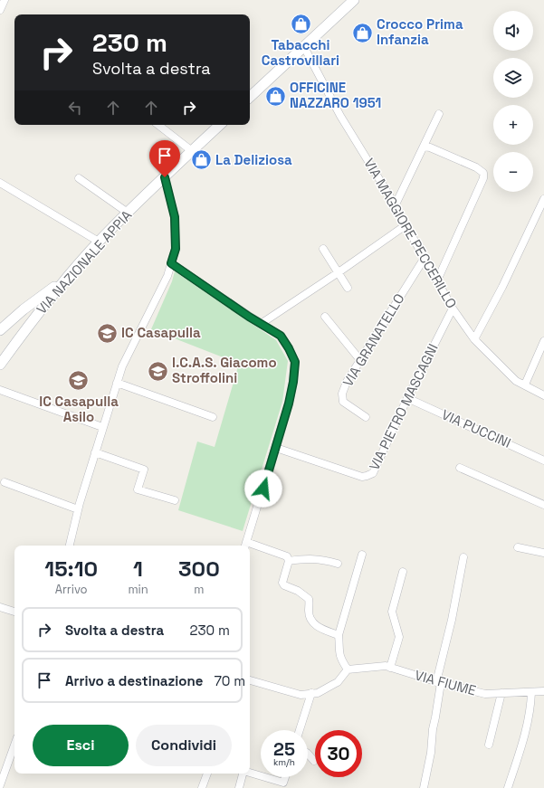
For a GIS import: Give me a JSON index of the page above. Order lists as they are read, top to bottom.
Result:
{
  "streets": {
    "main road": ["VIA NAZIONALE APPIA"],
    "street": [
      "VIA MAGGIORE PECCERILLO",
      "VIA GRANATELLO",
      "VIA PIETRO MASCAGNI",
      "VIA PUCCINI",
      "VIA FIUME"
    ]
  },
  "crossings": [
    ["VIA MAGGIORE PECCERILLO", "VIA GRANATELLO"],
    ["VIA MAGGIORE PECCERILLO", "VIA PIETRO MASCAGNI"],
    ["VIA PIETRO MASCAGNI", "VIA PUCCINI"]
  ],
  "places": {
    "shop": [
      "Tabacchi Castrovillari",
      "Crocco Prima Infanzia",
      "OFFICINE NAZZARO 1951",
      "La Deliziosa"
    ],
    "school or university": ["IC Casapulla", "I.C.A.S. Giacomo Stroffolini", "IC Casapulla Asilo"]
  },
  "page": {
    "map_buttons": ["+", "−"],
    "turn": ["230 m", "Svolta a destra"],
    "eta": [
      "15:10",
      "Arrivo",
      "1",
      "min",
      "300",
      "m"
    ],
    "list": [
      {
        "name": "Svolta a destra",
        "value": "230 m"
      },
      {
        "name": "Arrivo a destinazione",
        "value": "70 m"
      }
    ],
    "buttons": ["Esci", "Condividi"],
    "speed": "25 km/h",
    "limit": "30"
  }
}
